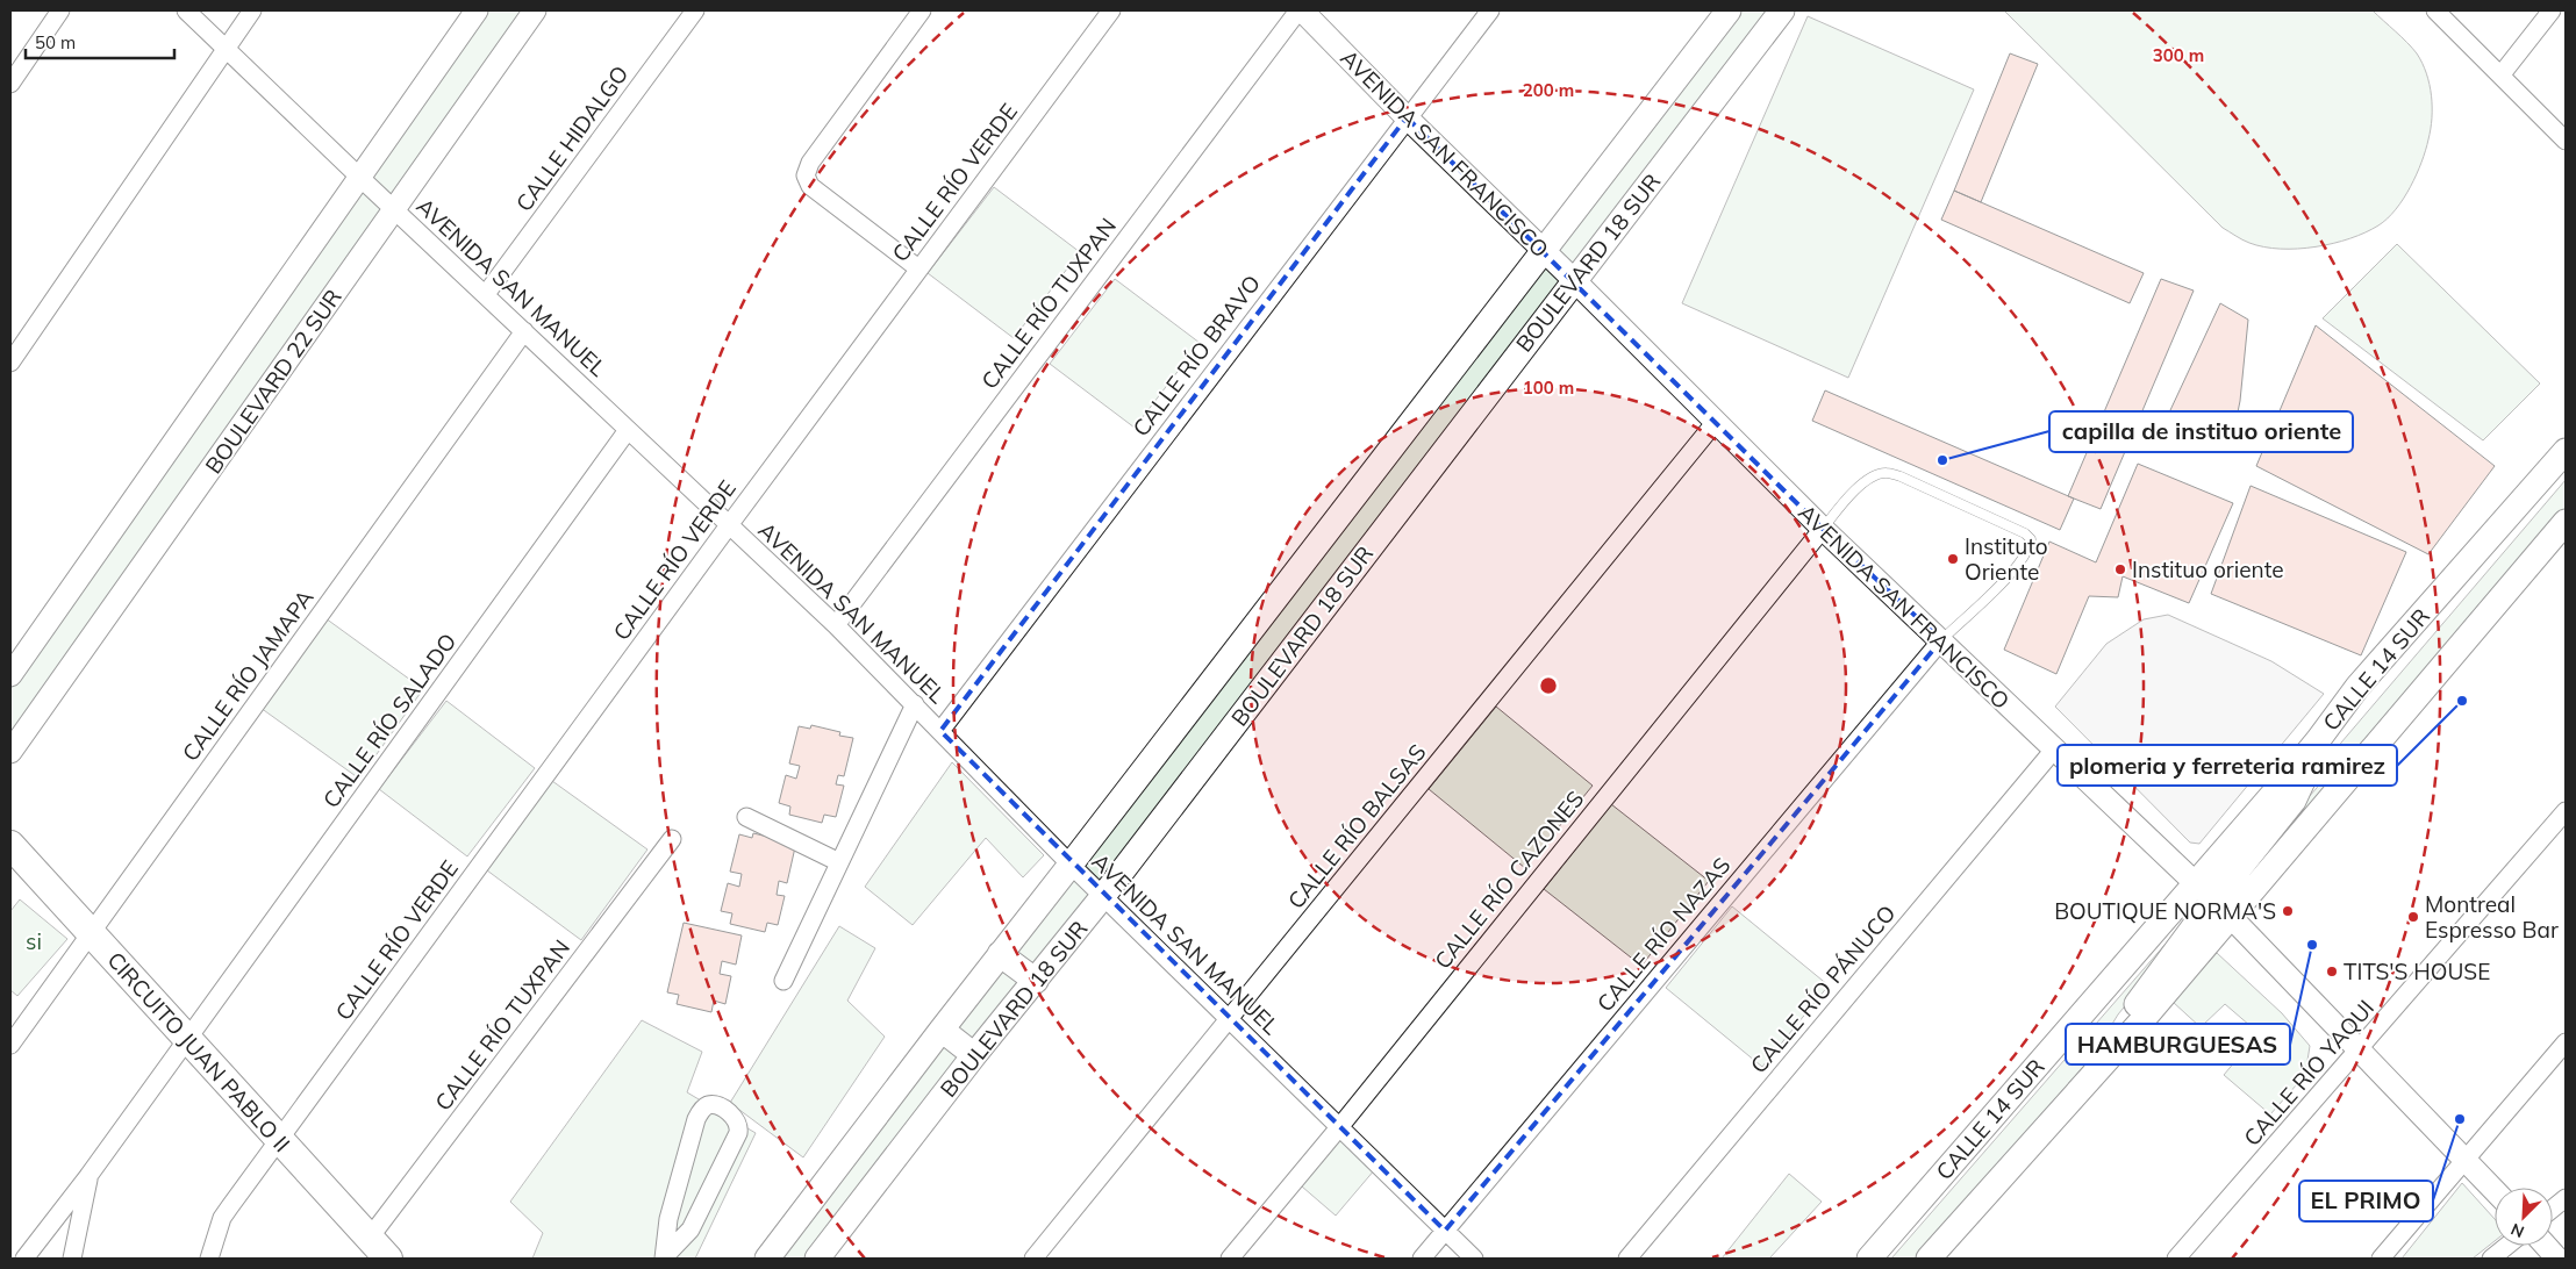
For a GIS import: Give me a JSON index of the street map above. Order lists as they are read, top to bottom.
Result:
{
  "streets": {
    "main road": ["BOULEVARD 18 SUR", "CALLE 14 SUR", "CIRCUITO JUAN PABLO II"],
    "street": [
      "CALLE HIDALGO",
      "AVENIDA SAN FRANCISCO",
      "CALLE RÍO VERDE",
      "AVENIDA SAN MANUEL",
      "CALLE RÍO TUXPAN",
      "CALLE RÍO BRAVO",
      "BOULEVARD 22 SUR",
      "CALLE RÍO JAMAPA",
      "CALLE RÍO SALADO",
      "CALLE RÍO BALSAS",
      "CALLE RÍO CAZONES",
      "CALLE RÍO NAZAS",
      "CALLE RÍO PÁNUCO",
      "CALLE RÍO YAQUI"
    ]
  },
  "crossings": [
    ["CALLE HIDALGO", "AVENIDA SAN MANUEL"],
    ["AVENIDA SAN FRANCISCO", "BOULEVARD 18 SUR"],
    ["AVENIDA SAN FRANCISCO", "CALLE RÍO TUXPAN"],
    ["AVENIDA SAN FRANCISCO", "CALLE RÍO BRAVO"],
    ["AVENIDA SAN FRANCISCO", "CALLE 14 SUR"],
    ["AVENIDA SAN FRANCISCO", "CALLE RÍO BALSAS"],
    ["AVENIDA SAN FRANCISCO", "CALLE RÍO CAZONES"],
    ["AVENIDA SAN FRANCISCO", "CALLE RÍO NAZAS"],
    ["AVENIDA SAN FRANCISCO", "CALLE RÍO PÁNUCO"],
    ["AVENIDA SAN FRANCISCO", "CALLE RÍO YAQUI"],
    ["CALLE RÍO VERDE", "AVENIDA SAN MANUEL"],
    ["CALLE RÍO VERDE", "CIRCUITO JUAN PABLO II"],
    ["BOULEVARD 18 SUR", "AVENIDA SAN MANUEL"],
    ["AVENIDA SAN MANUEL", "CALLE RÍO TUXPAN"],
    ["AVENIDA SAN MANUEL", "CALLE RÍO BRAVO"],
    ["AVENIDA SAN MANUEL", "BOULEVARD 22 SUR"],
    ["AVENIDA SAN MANUEL", "CALLE RÍO JAMAPA"],
    ["AVENIDA SAN MANUEL", "CALLE RÍO SALADO"],
    ["AVENIDA SAN MANUEL", "CALLE RÍO BALSAS"],
    ["AVENIDA SAN MANUEL", "CALLE RÍO CAZONES"],
    ["AVENIDA SAN MANUEL", "CALLE RÍO NAZAS"],
    ["CALLE RÍO TUXPAN", "CIRCUITO JUAN PABLO II"],
    ["CALLE RÍO JAMAPA", "CIRCUITO JUAN PABLO II"],
    ["CALLE RÍO SALADO", "CIRCUITO JUAN PABLO II"]
  ],
  "parks": ["si"],
  "places": [
    "capilla de instituo oriente",
    "Instituto Oriente",
    "Instituo oriente",
    "plomeria y ferreteria ramirez",
    "BOUTIQUE NORMA'S",
    "Montreal Espresso Bar",
    "HAMBURGUESAS",
    "TITS'S HOUSE",
    "EL PRIMO"
  ],
  "scale_bar": "50 m",
  "north": "bottom left",
  "rings": ["300 m", "200 m", "100 m"]
}
